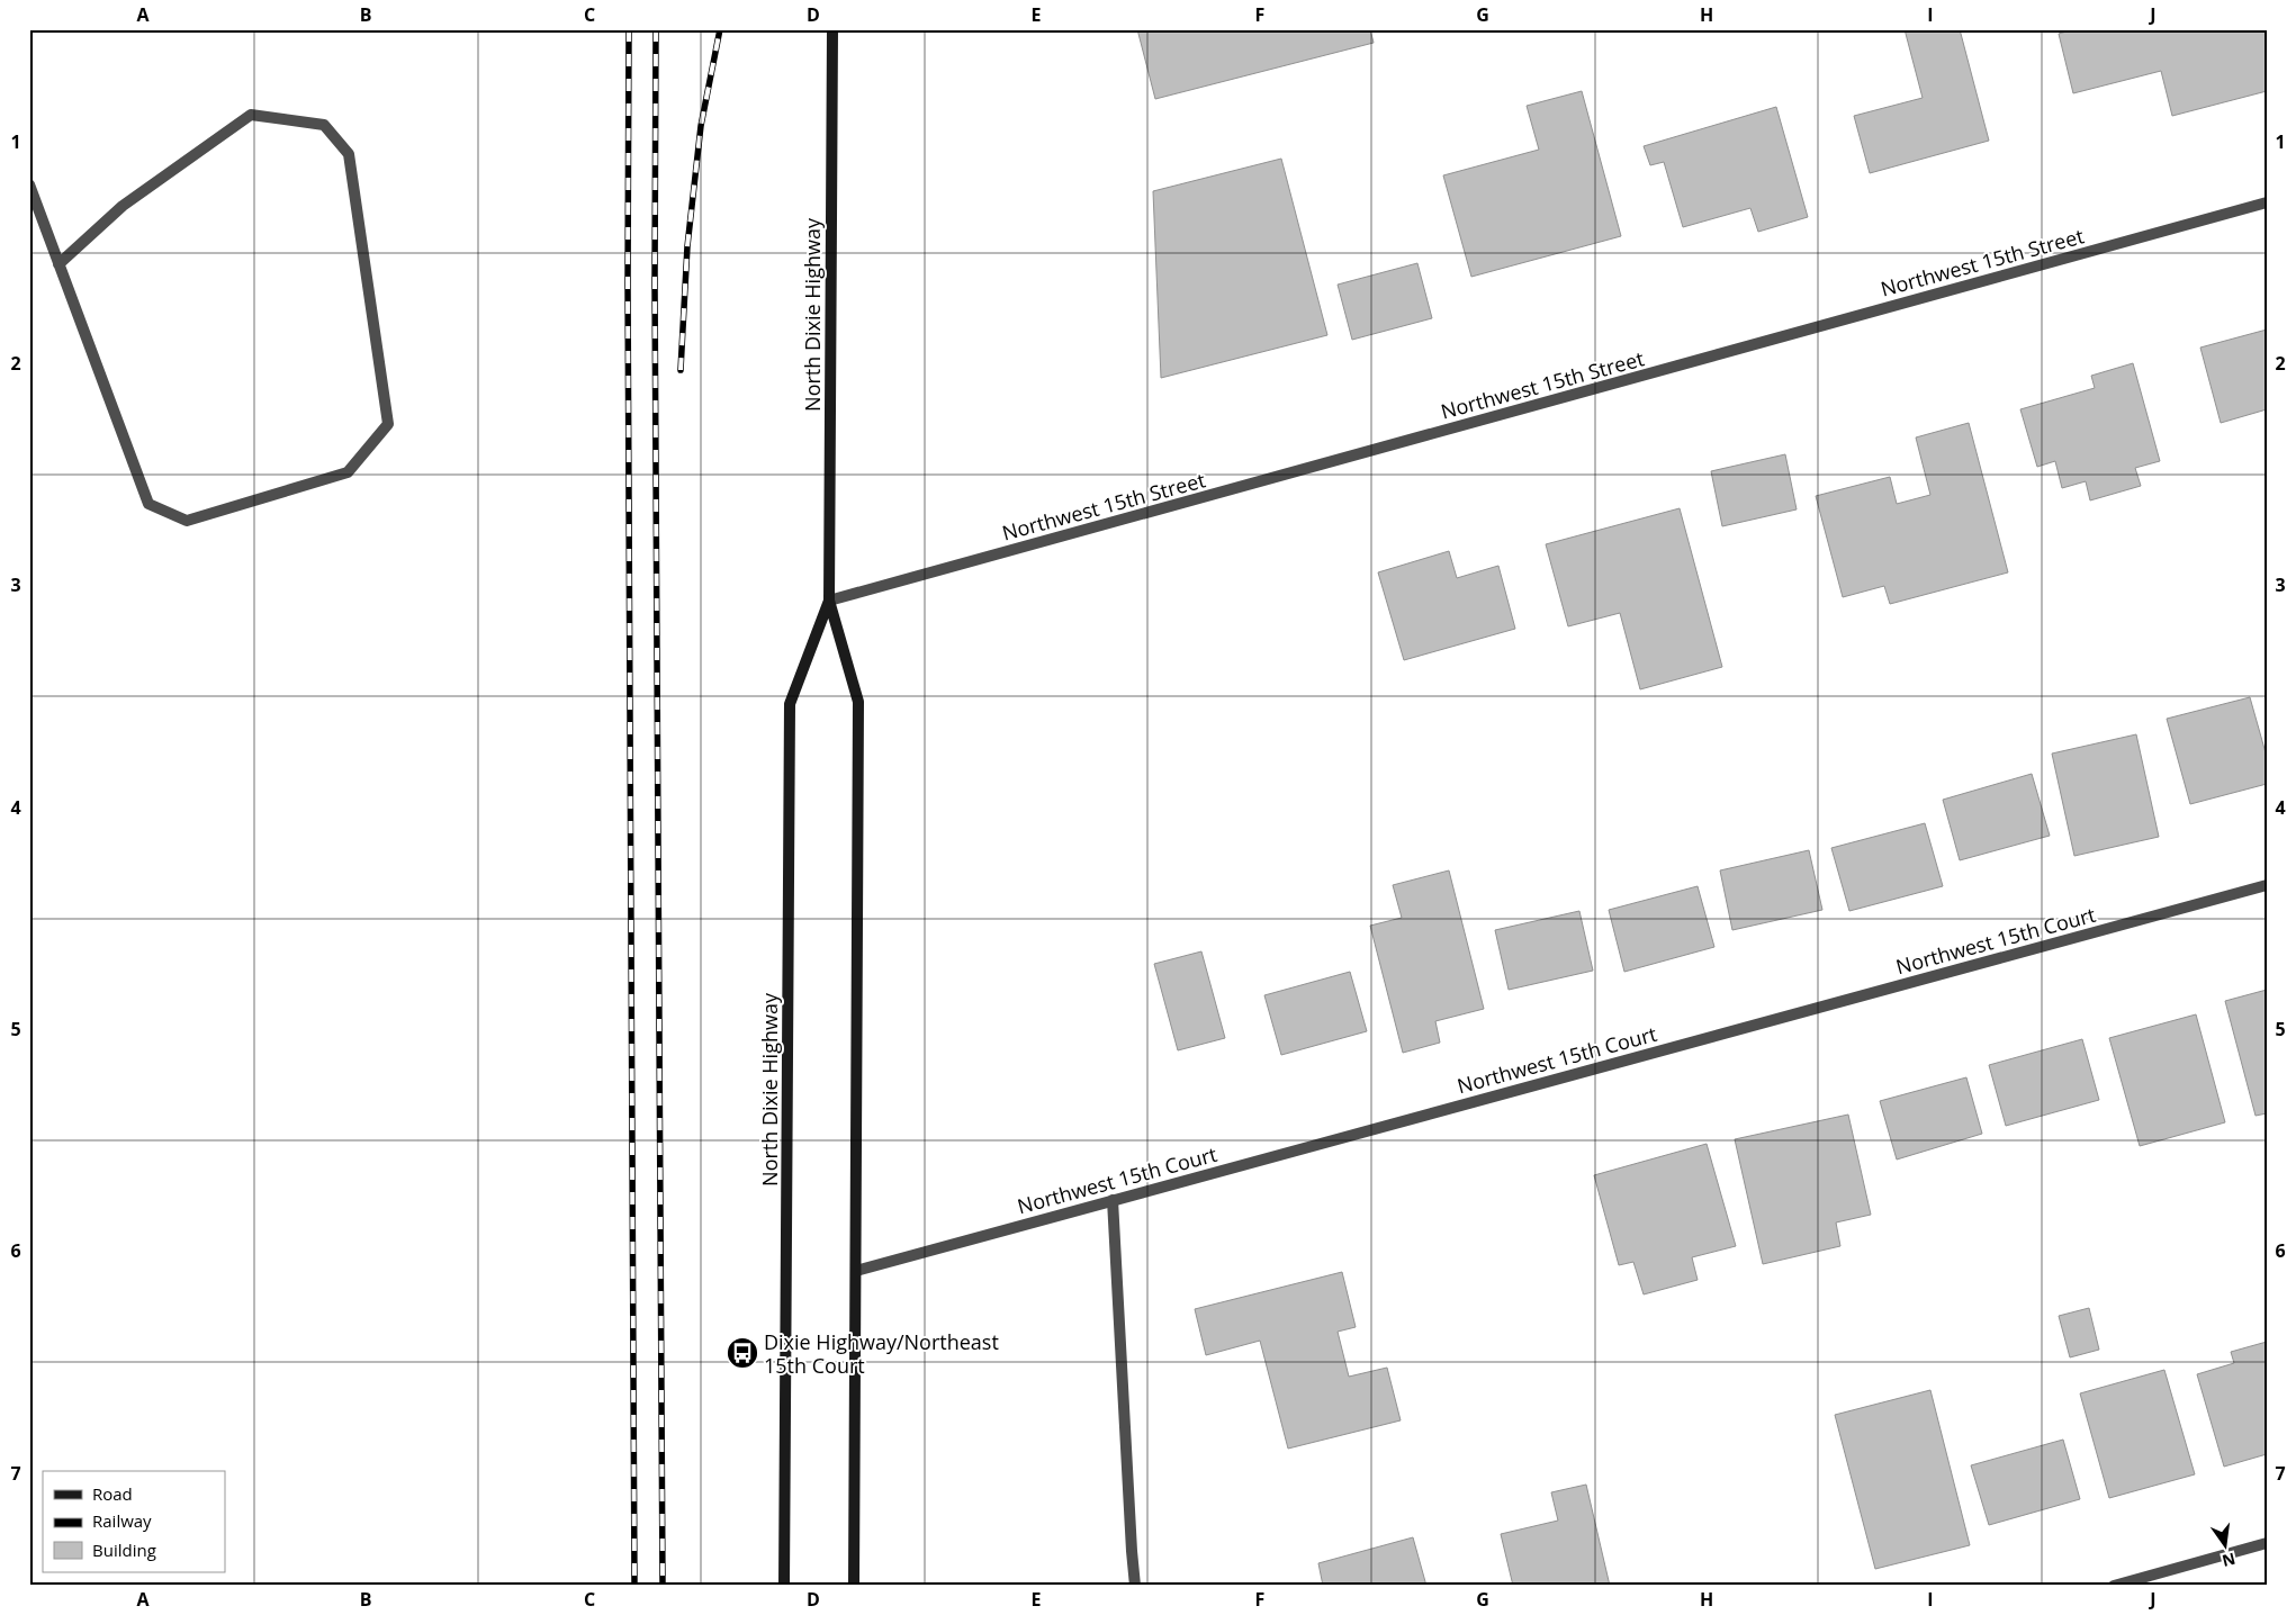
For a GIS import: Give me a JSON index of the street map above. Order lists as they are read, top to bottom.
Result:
{
  "streets": {
    "main road": ["North Dixie Highway"],
    "street": ["Northwest 15th Street", "Northwest 15th Court"]
  },
  "crossings": [
    ["Northwest 15th Street", "North Dixie Highway"],
    ["North Dixie Highway", "Northwest 15th Court"]
  ],
  "places": {
    "bus stop": ["Dixie Highway/Northeast 15th Court"]
  },
  "legend": ["Road", "Railway", "Building"],
  "north": "bottom",
  "grid": {
    "columns": [
      "A",
      "B",
      "C",
      "D",
      "E",
      "F",
      "G",
      "H",
      "I",
      "J"
    ],
    "rows": [
      "1",
      "2",
      "3",
      "4",
      "5",
      "6",
      "7"
    ]
  }
}
